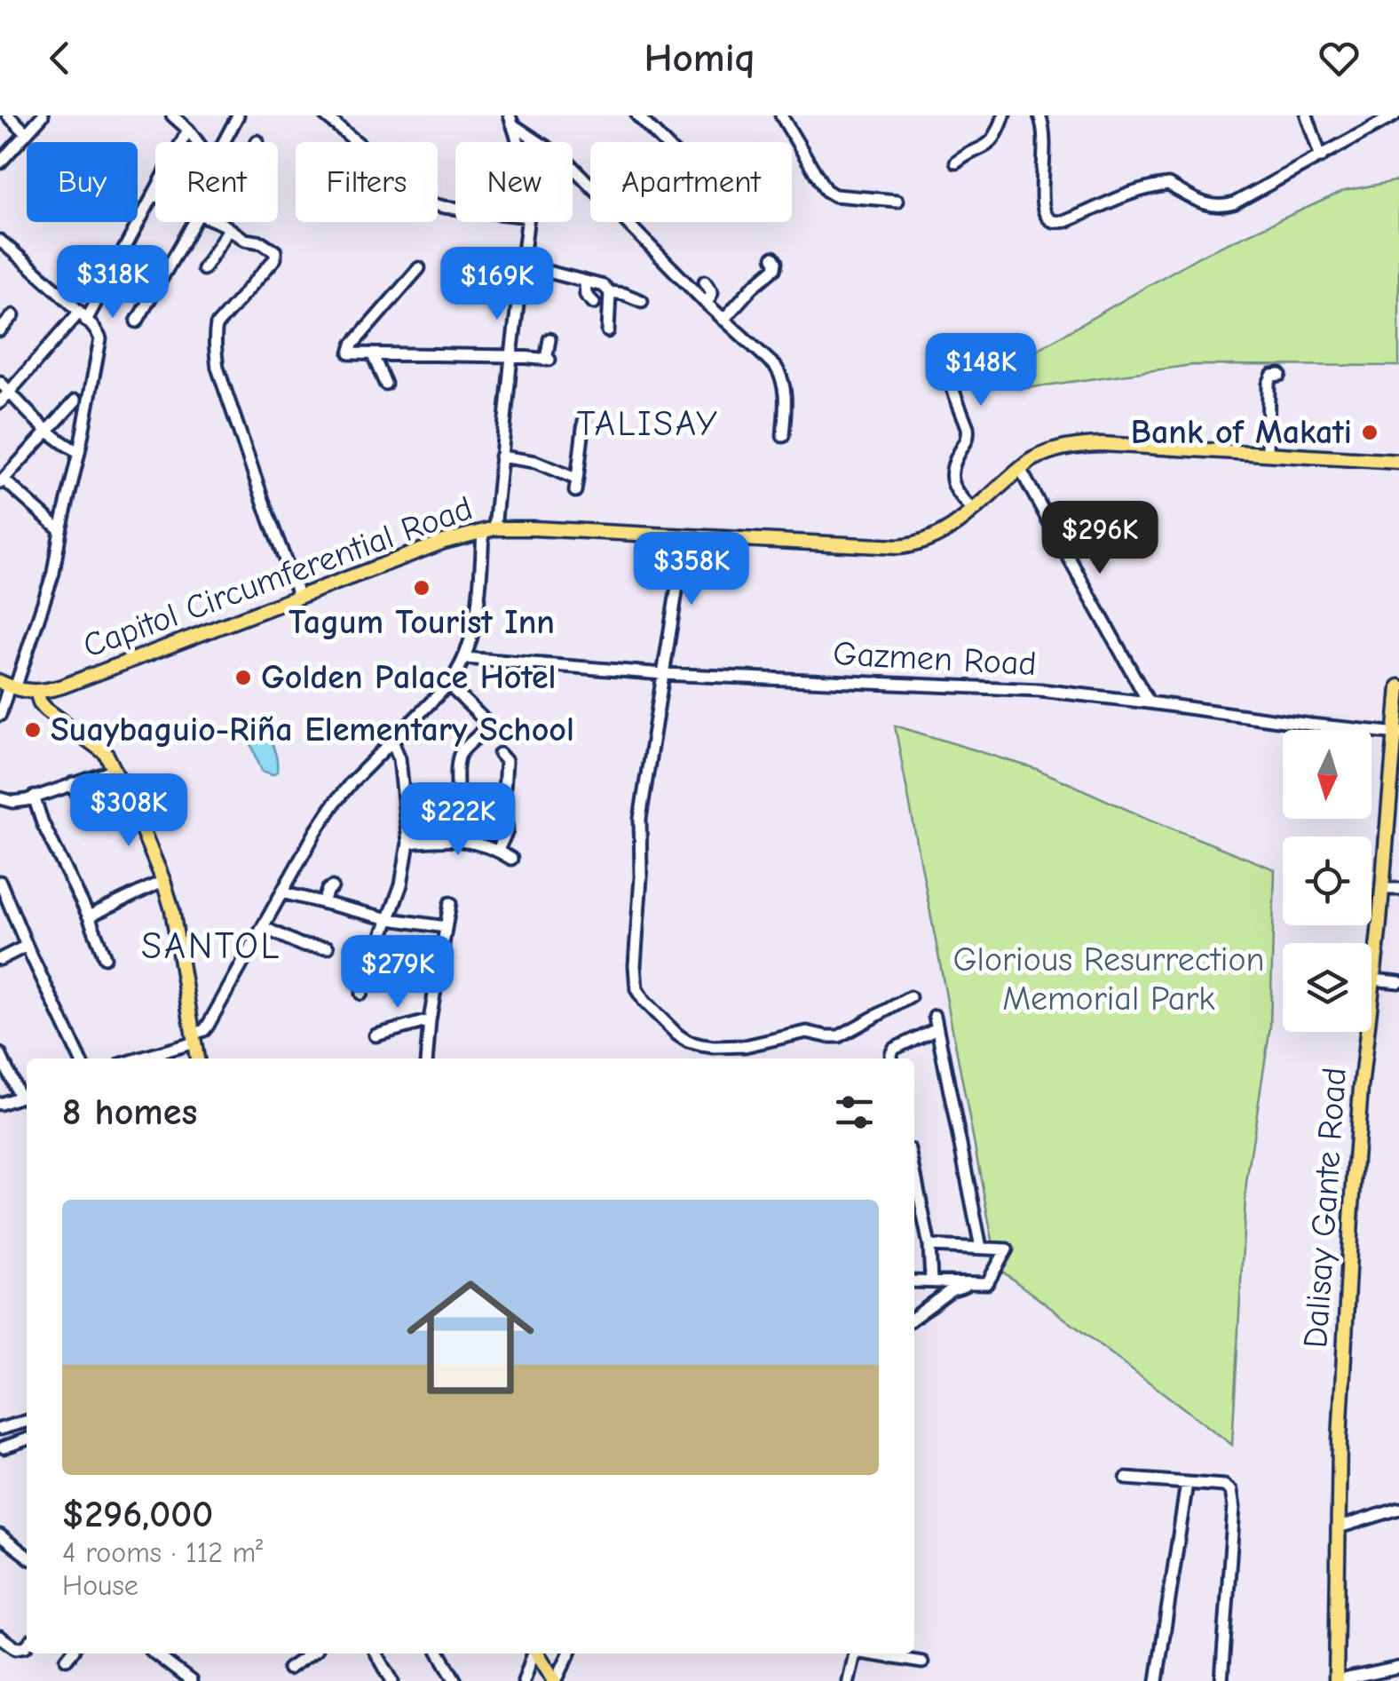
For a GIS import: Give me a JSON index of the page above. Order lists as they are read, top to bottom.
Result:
{
  "streets": {
    "main road": ["Capitol Circumferential Road", "Dalisay Gante Road"],
    "street": ["Gazmen Road"]
  },
  "crossings": [
    ["Gazmen Road", "Dalisay Gante Road"]
  ],
  "districts": ["TALISAY", "SANTOL"],
  "parks": ["Glorious Resurrection Memorial Park"],
  "places": [
    "Bank of Makati",
    "Tagum Tourist Inn",
    "Golden Palace Hotel",
    "Suaybaguio-Riña Elementary School"
  ],
  "north": "bottom",
  "page": {
    "header": "Homiq",
    "chip": [
      "Buy",
      "Rent",
      "Filters",
      "New",
      "Apartment"
    ],
    "price": [
      "$318K",
      "$169K",
      "$148K",
      "$296K",
      "$358K",
      "$308K",
      "$222K",
      "$279K"
    ],
    "heading": "8 homes",
    "list": [
      {
        "name": "$296,000",
        "note": "4 rooms · 112 m² · House"
      }
    ]
  }
}
